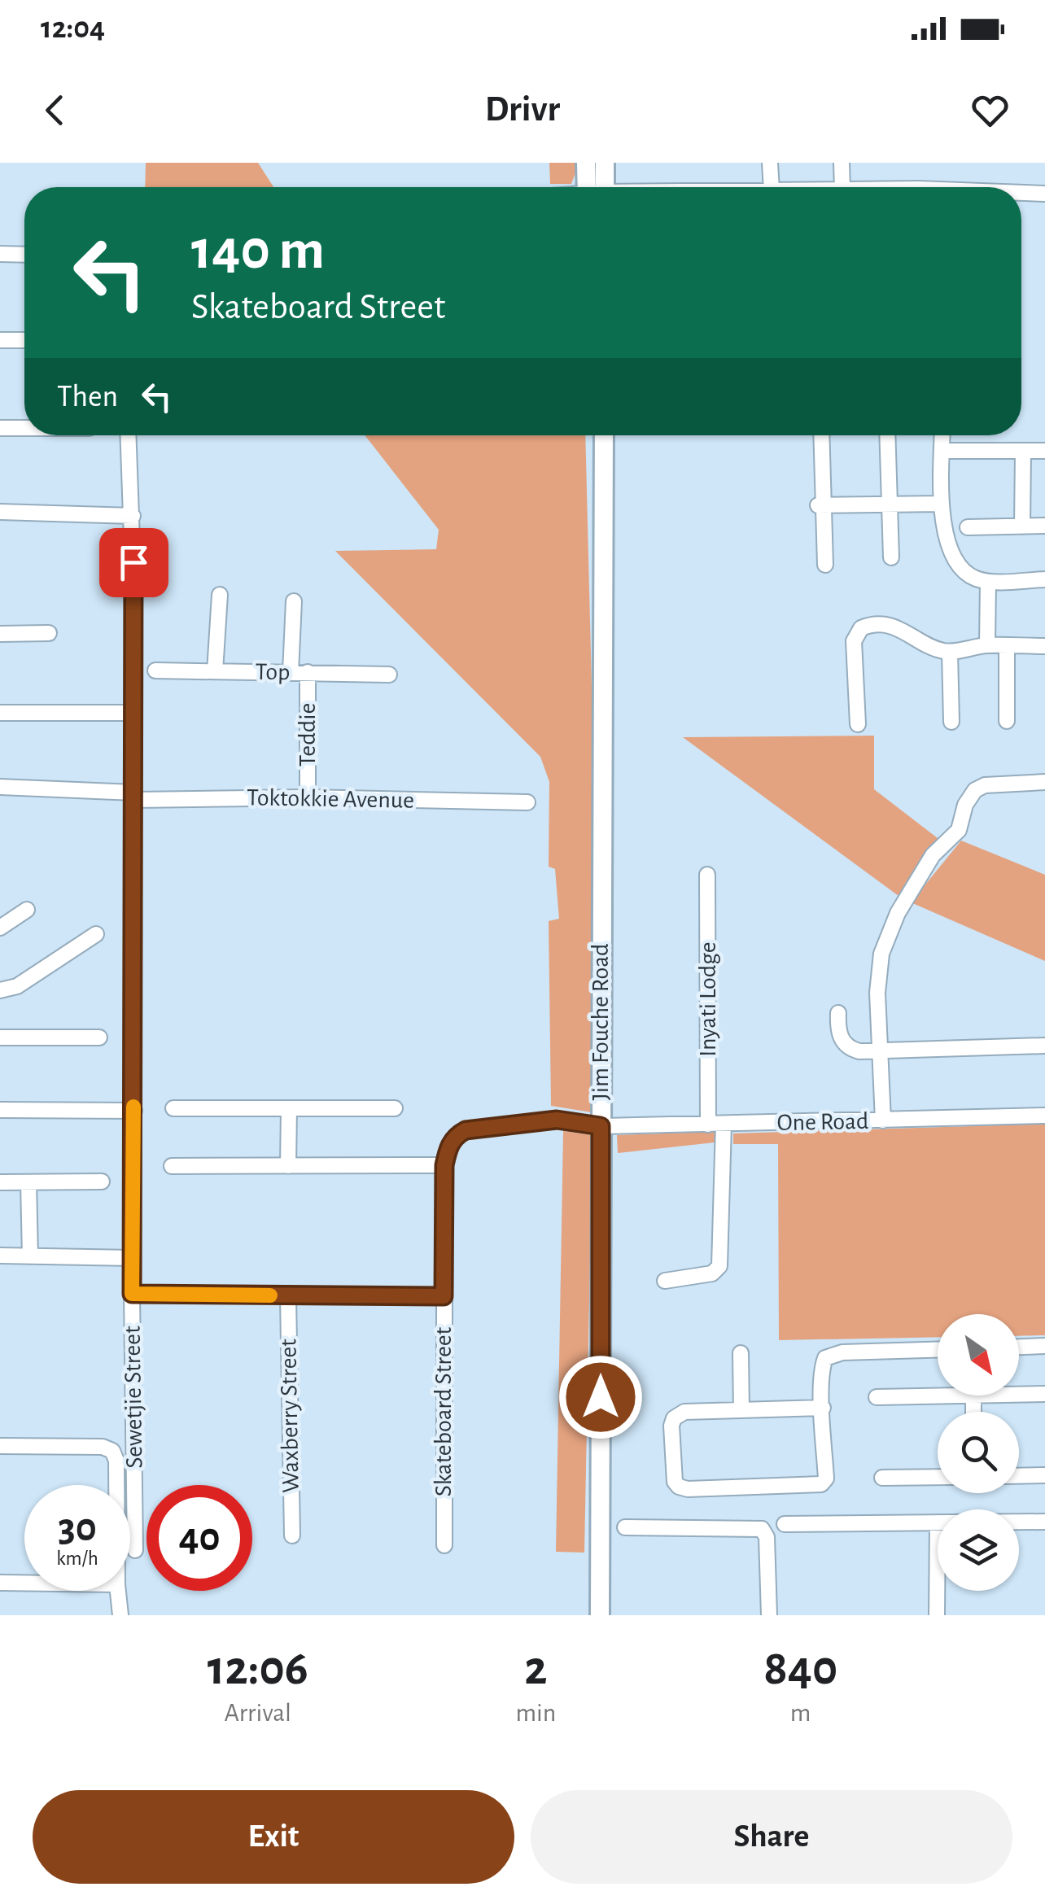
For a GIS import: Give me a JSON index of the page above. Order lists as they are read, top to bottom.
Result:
{
  "streets": {
    "street": [
      "Top",
      "Teddie",
      "Toktokkie Avenue",
      "Inyati Lodge",
      "Jim Fouche Road",
      "One Road",
      "Sewetjie Street",
      "Skateboard Street",
      "Waxberry Street"
    ]
  },
  "crossings": [
    ["Top", "Teddie"],
    ["Teddie", "Toktokkie Avenue"],
    ["Toktokkie Avenue", "Sewetjie Street"],
    ["Inyati Lodge", "One Road"],
    ["Jim Fouche Road", "One Road"],
    ["Jim Fouche Road", "Skateboard Street"],
    ["One Road", "Skateboard Street"]
  ],
  "north": "bottom right",
  "page": {
    "status": "12:04",
    "header": "Drivr",
    "turn": ["140 m", "Skateboard Street"],
    "then": "Then",
    "speed": "30 km/h",
    "limit": "40",
    "eta": [
      "12:06",
      "Arrival",
      "2",
      "min",
      "840",
      "m"
    ],
    "buttons": ["Exit", "Share"]
  }
}
